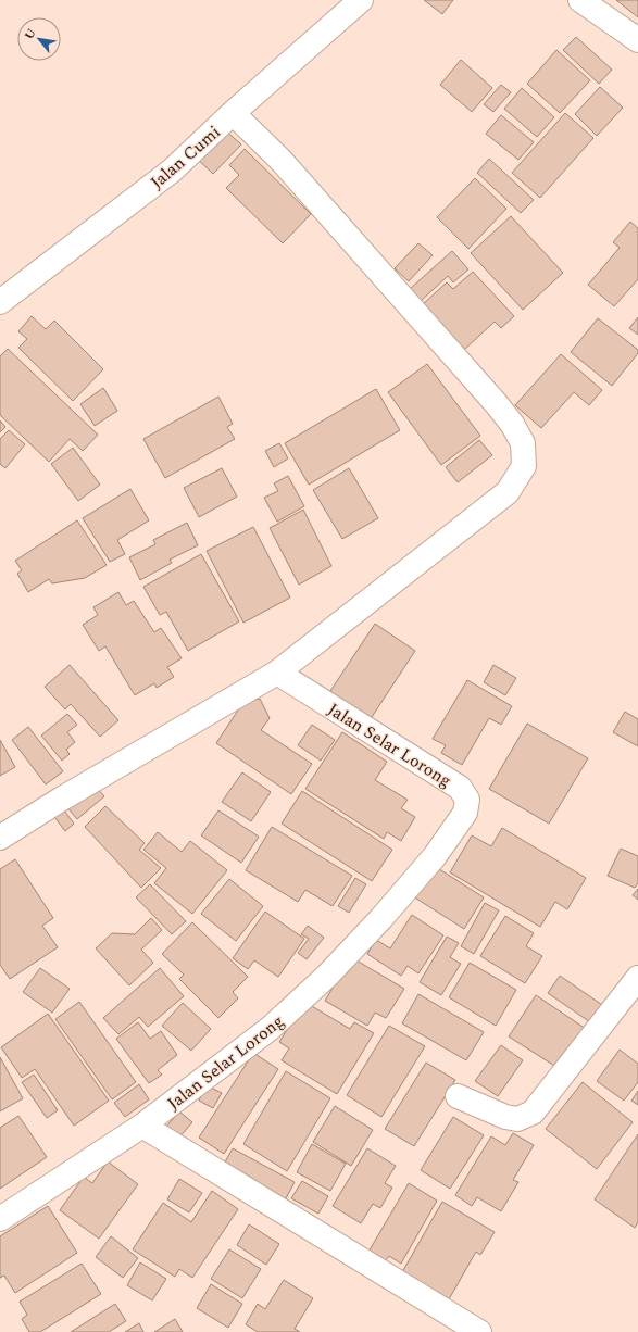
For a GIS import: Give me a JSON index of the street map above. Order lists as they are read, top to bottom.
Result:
{
  "streets": {
    "street": ["Jalan Cumi", "Jalan Selar Lorong"]
  },
  "north": "top left"
}
